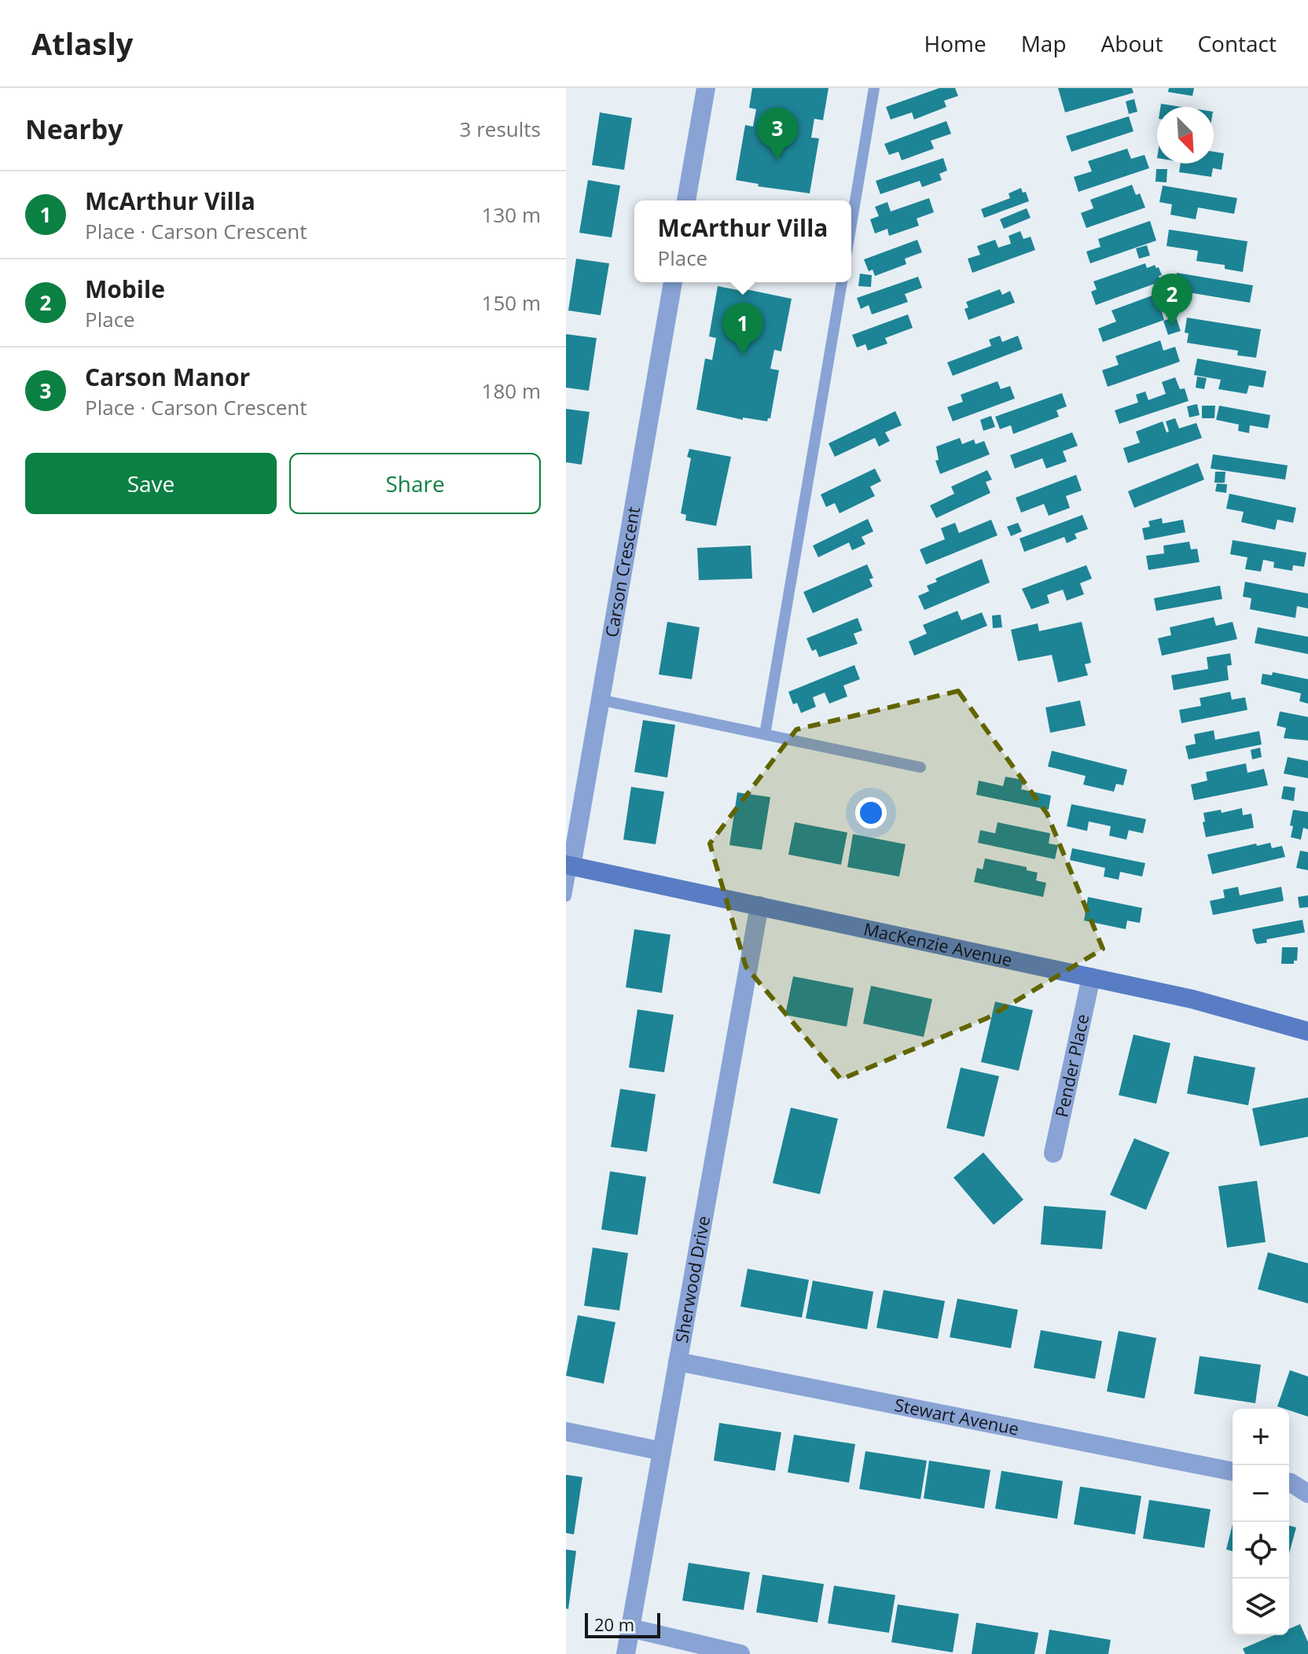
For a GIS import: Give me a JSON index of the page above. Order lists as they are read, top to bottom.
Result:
{
  "streets": {
    "street": [
      "Carson Crescent",
      "MacKenzie Avenue",
      "Pender Place",
      "Sherwood Drive",
      "Stewart Avenue"
    ]
  },
  "crossings": [
    ["Carson Crescent", "MacKenzie Avenue"],
    ["MacKenzie Avenue", "Pender Place"],
    ["MacKenzie Avenue", "Sherwood Drive"],
    ["Sherwood Drive", "Stewart Avenue"]
  ],
  "scale_bar": "20 m",
  "north": "bottom right",
  "page": {
    "header": "Atlasly",
    "nav": [
      "Home",
      "Map",
      "About",
      "Contact"
    ],
    "heading": ["Nearby", "3 results"],
    "pins": ["3", "2", "1"],
    "list": [
      {
        "mark": "1",
        "name": "McArthur Villa",
        "note": "Place · Carson Crescent",
        "value": "130 m"
      },
      {
        "mark": "2",
        "name": "Mobile",
        "note": "Place",
        "value": "150 m"
      },
      {
        "mark": "3",
        "name": "Carson Manor",
        "note": "Place · Carson Crescent",
        "value": "180 m"
      }
    ],
    "popup": ["McArthur Villa", "Place"],
    "buttons": ["Save", "Share"],
    "map_buttons": ["+", "−"],
    "scale": "20 m"
  }
}
